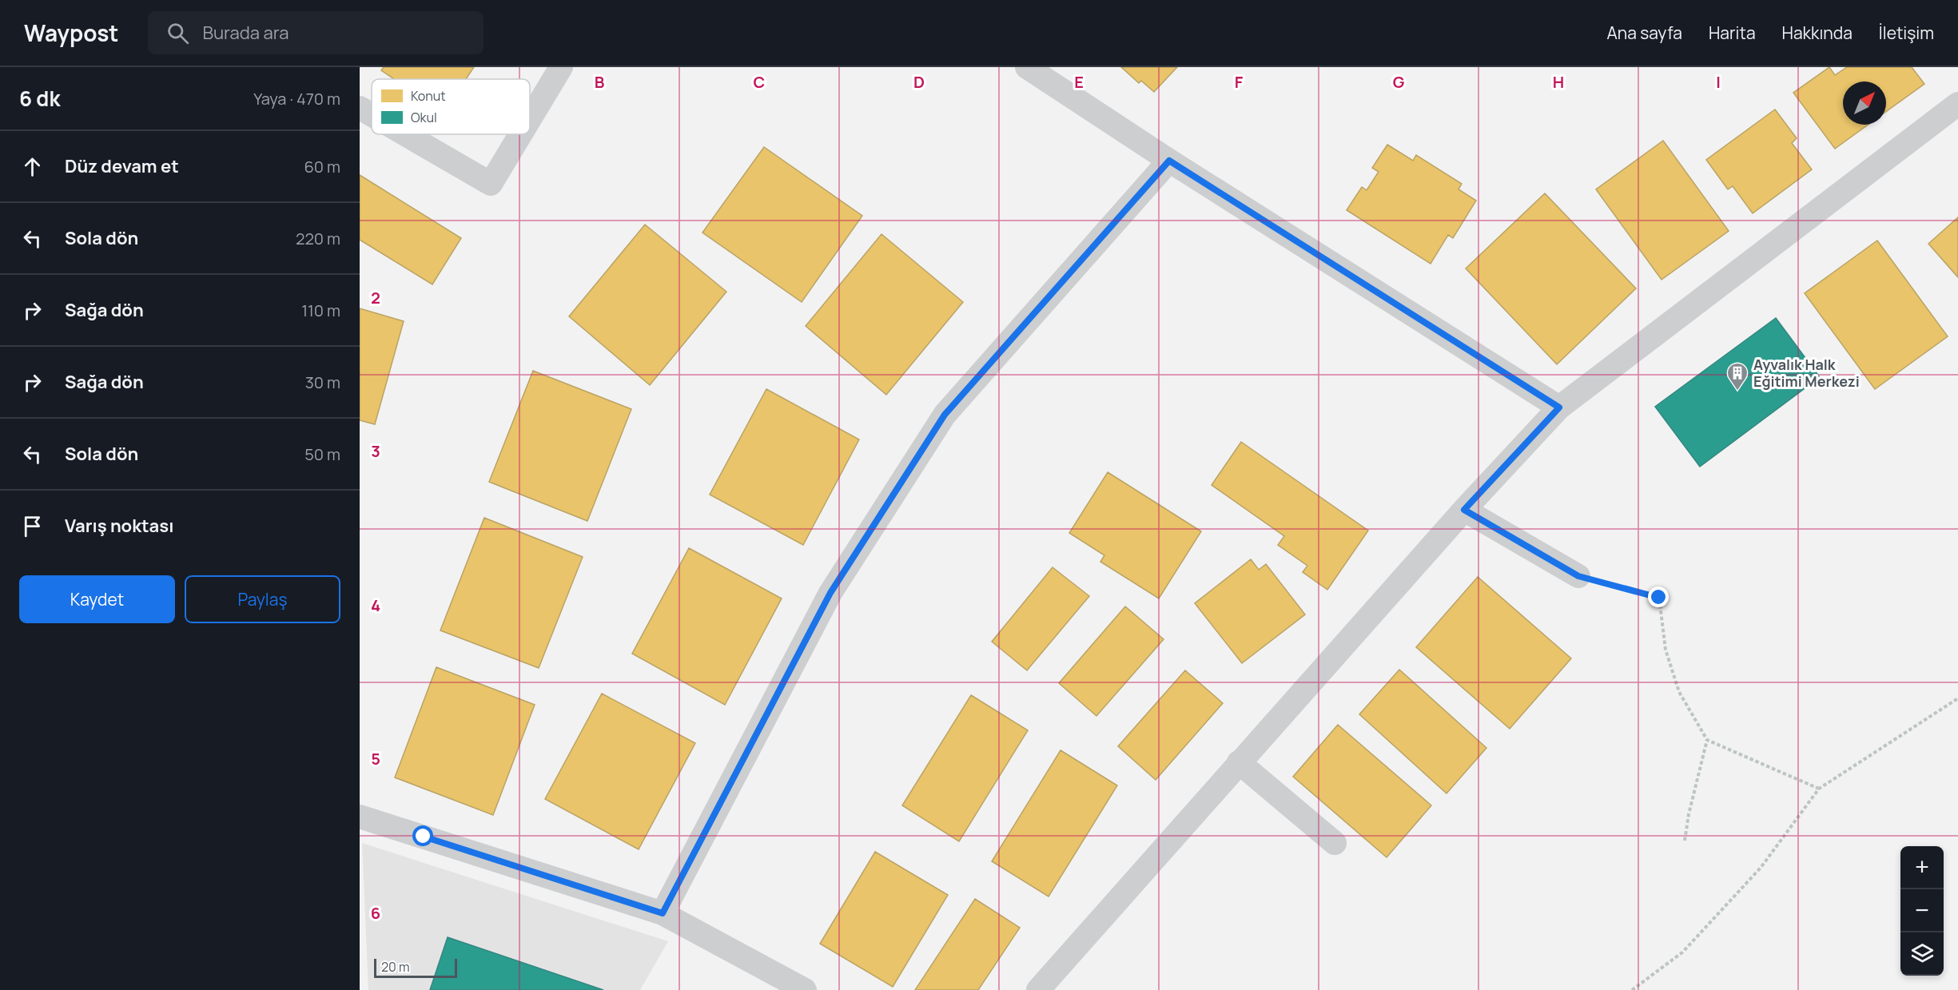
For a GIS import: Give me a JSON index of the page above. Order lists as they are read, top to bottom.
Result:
{
  "places": {
    "building": ["Ayvalık Halk Eğitimi Merkezi"]
  },
  "legend": ["Konut", "Okul"],
  "scale_bar": "20 m",
  "north": "top right",
  "page": {
    "header": "Waypost",
    "search": "Burada ara",
    "nav": [
      "Ana sayfa",
      "Harita",
      "Hakkında",
      "İletişim"
    ],
    "heading": ["6 dk", "Yaya · 470 m"],
    "list": [
      ["Düz devam et", "60 m"],
      ["Sola dön", "220 m"],
      ["Sağa dön", "110 m"],
      ["Sağa dön", "30 m"],
      ["Sola dön", "50 m"],
      "Varış noktası"
    ],
    "buttons": ["Kaydet", "Paylaş"],
    "map_buttons": ["+", "−"],
    "scale": "20 m"
  },
  "grid": {
    "columns": [
      "B",
      "C",
      "D",
      "E",
      "F",
      "G",
      "H",
      "I"
    ],
    "rows": [
      "2",
      "3",
      "4",
      "5",
      "6"
    ]
  }
}
